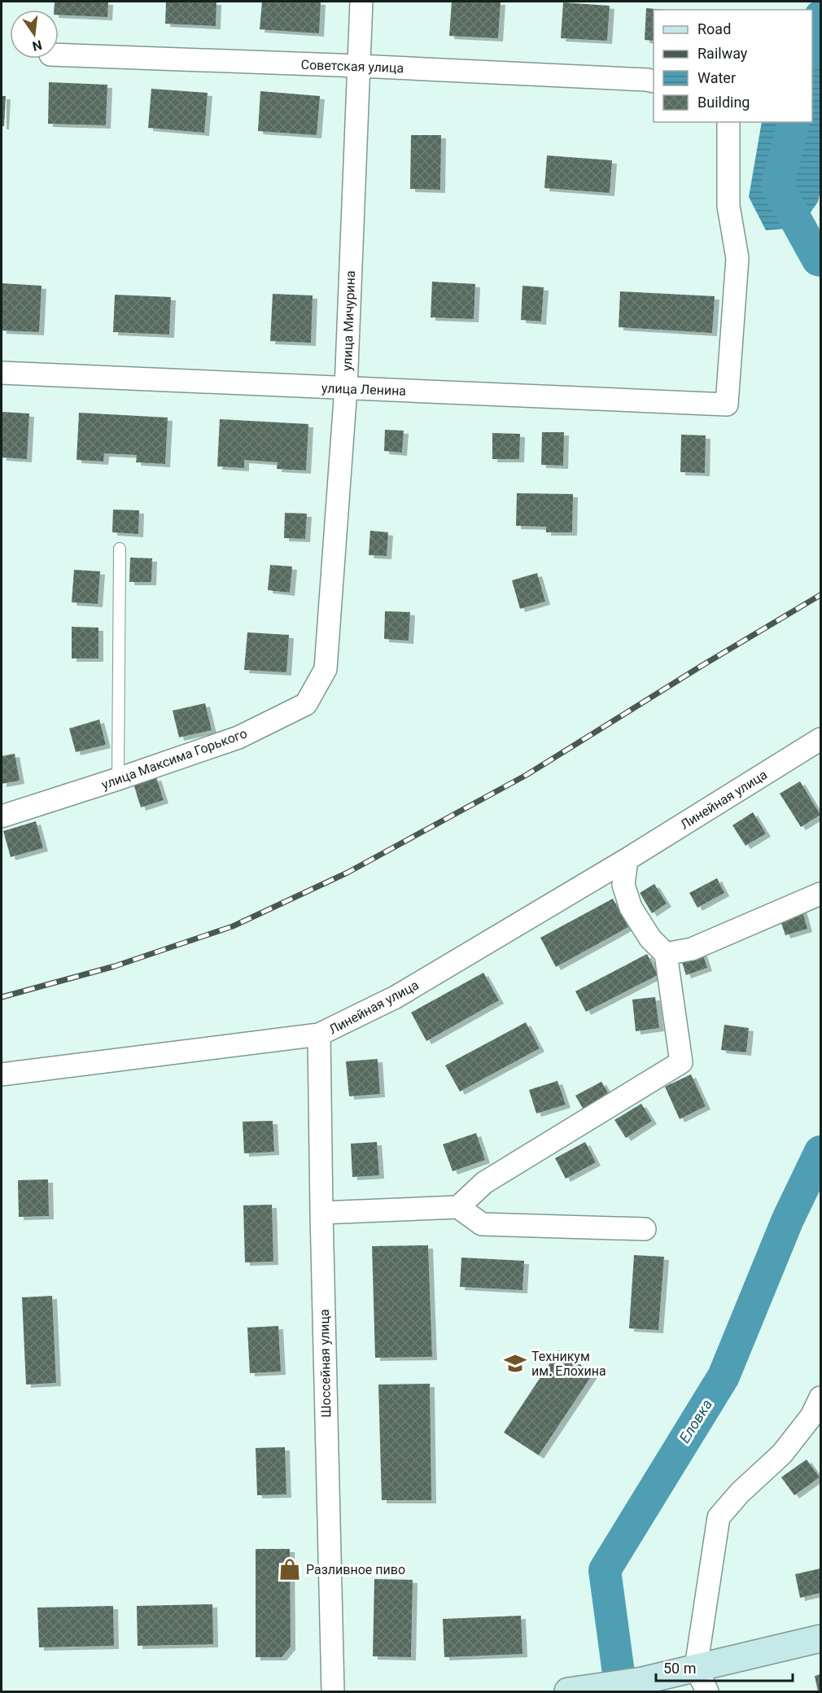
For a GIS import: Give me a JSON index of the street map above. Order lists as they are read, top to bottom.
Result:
{
  "streets": {
    "street": [
      "Советская улица",
      "улица Мичурина",
      "улица Ленина",
      "улица Максима Горького",
      "Линейная улица",
      "Шоссейная улица"
    ]
  },
  "crossings": [
    ["Советская улица", "улица Мичурина"],
    ["улица Мичурина", "улица Ленина"],
    ["улица Мичурина", "улица Максима Горького"],
    ["Линейная улица", "Шоссейная улица"]
  ],
  "water": ["Еловка"],
  "places": {
    "school or university": ["Техникум им. Елохина"],
    "shop": ["Разливное пиво"]
  },
  "legend": [
    "Road",
    "Railway",
    "Water",
    "Building"
  ],
  "scale_bar": "50 m",
  "north": "bottom"
}
